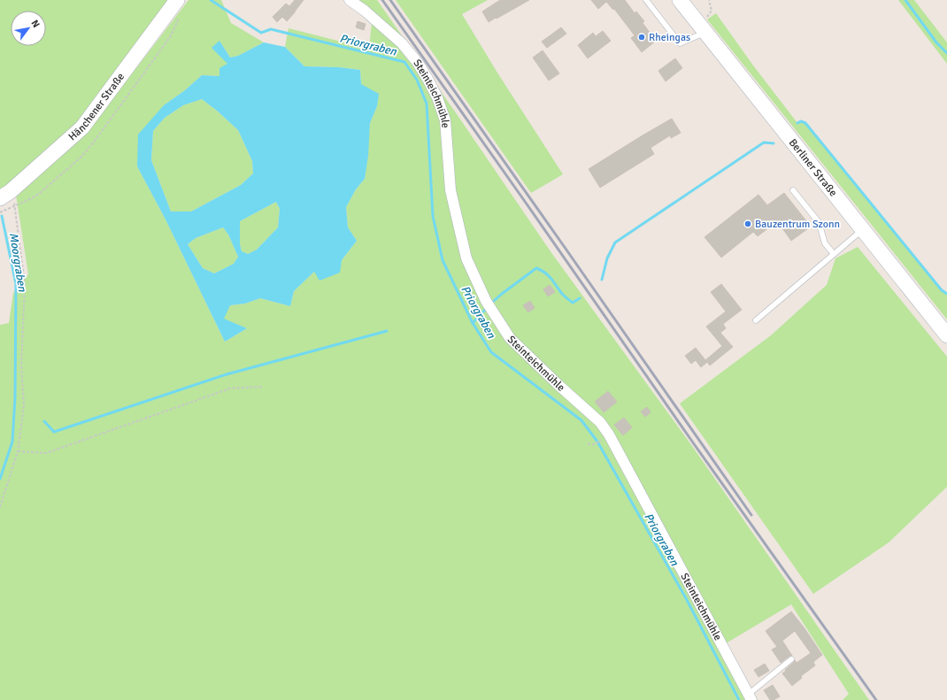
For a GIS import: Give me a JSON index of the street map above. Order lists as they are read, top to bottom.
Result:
{
  "streets": {
    "main road": ["Hänchener Straße", "Berliner Straße"],
    "street": ["Steinteichmühle"]
  },
  "water": ["Priorgraben", "Moorgraben"],
  "places": ["Rheingas", "Bauzentrum Szonn"],
  "north": "top right"
}
